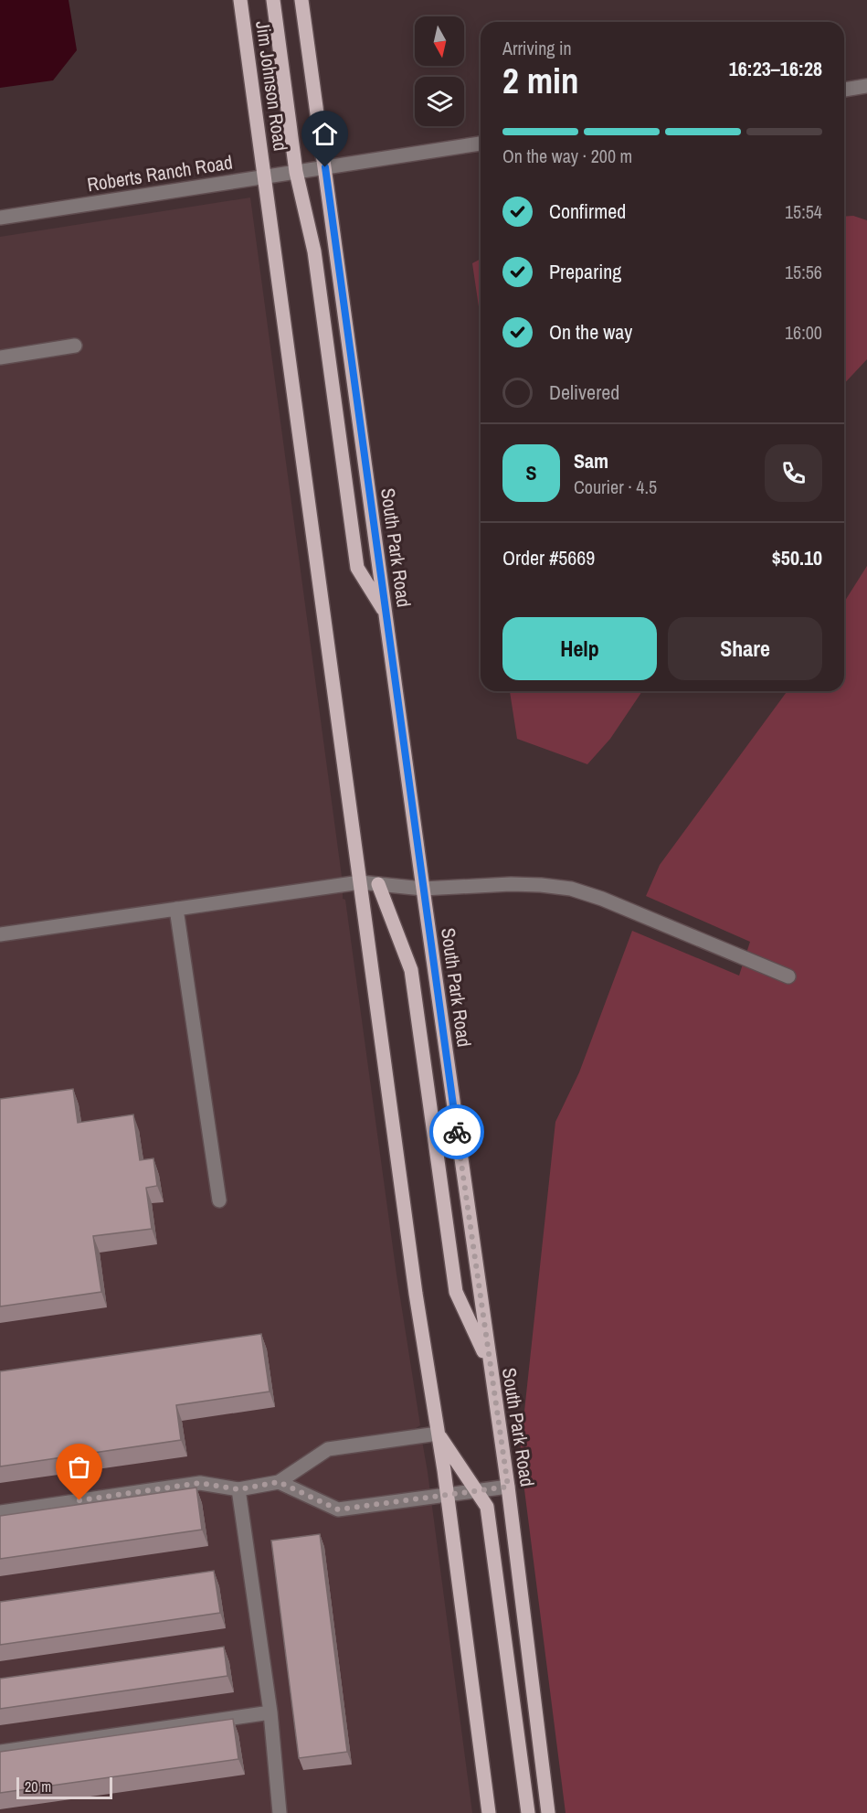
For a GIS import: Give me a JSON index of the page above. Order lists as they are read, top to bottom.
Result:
{
  "streets": {
    "main road": ["Jim Johnson Road", "South Park Road"],
    "street": ["Roberts Ranch Road"]
  },
  "crossings": [
    ["Jim Johnson Road", "Roberts Ranch Road"],
    ["Roberts Ranch Road", "South Park Road"]
  ],
  "scale_bar": "20 m",
  "north": "bottom",
  "page": {
    "heading": ["2 min", "Arriving in", "16:23–16:28"],
    "panel": [
      "Sam",
      "Courier · 4.5",
      "Order #5669",
      "$50.10"
    ],
    "bar": "On the way · 200 m",
    "list": [
      ["Confirmed", "15:54"],
      ["Preparing", "15:56"],
      ["On the way", "16:00"],
      "Delivered"
    ],
    "round": "S",
    "buttons": ["Help", "Share"],
    "scale": "20 m"
  }
}
